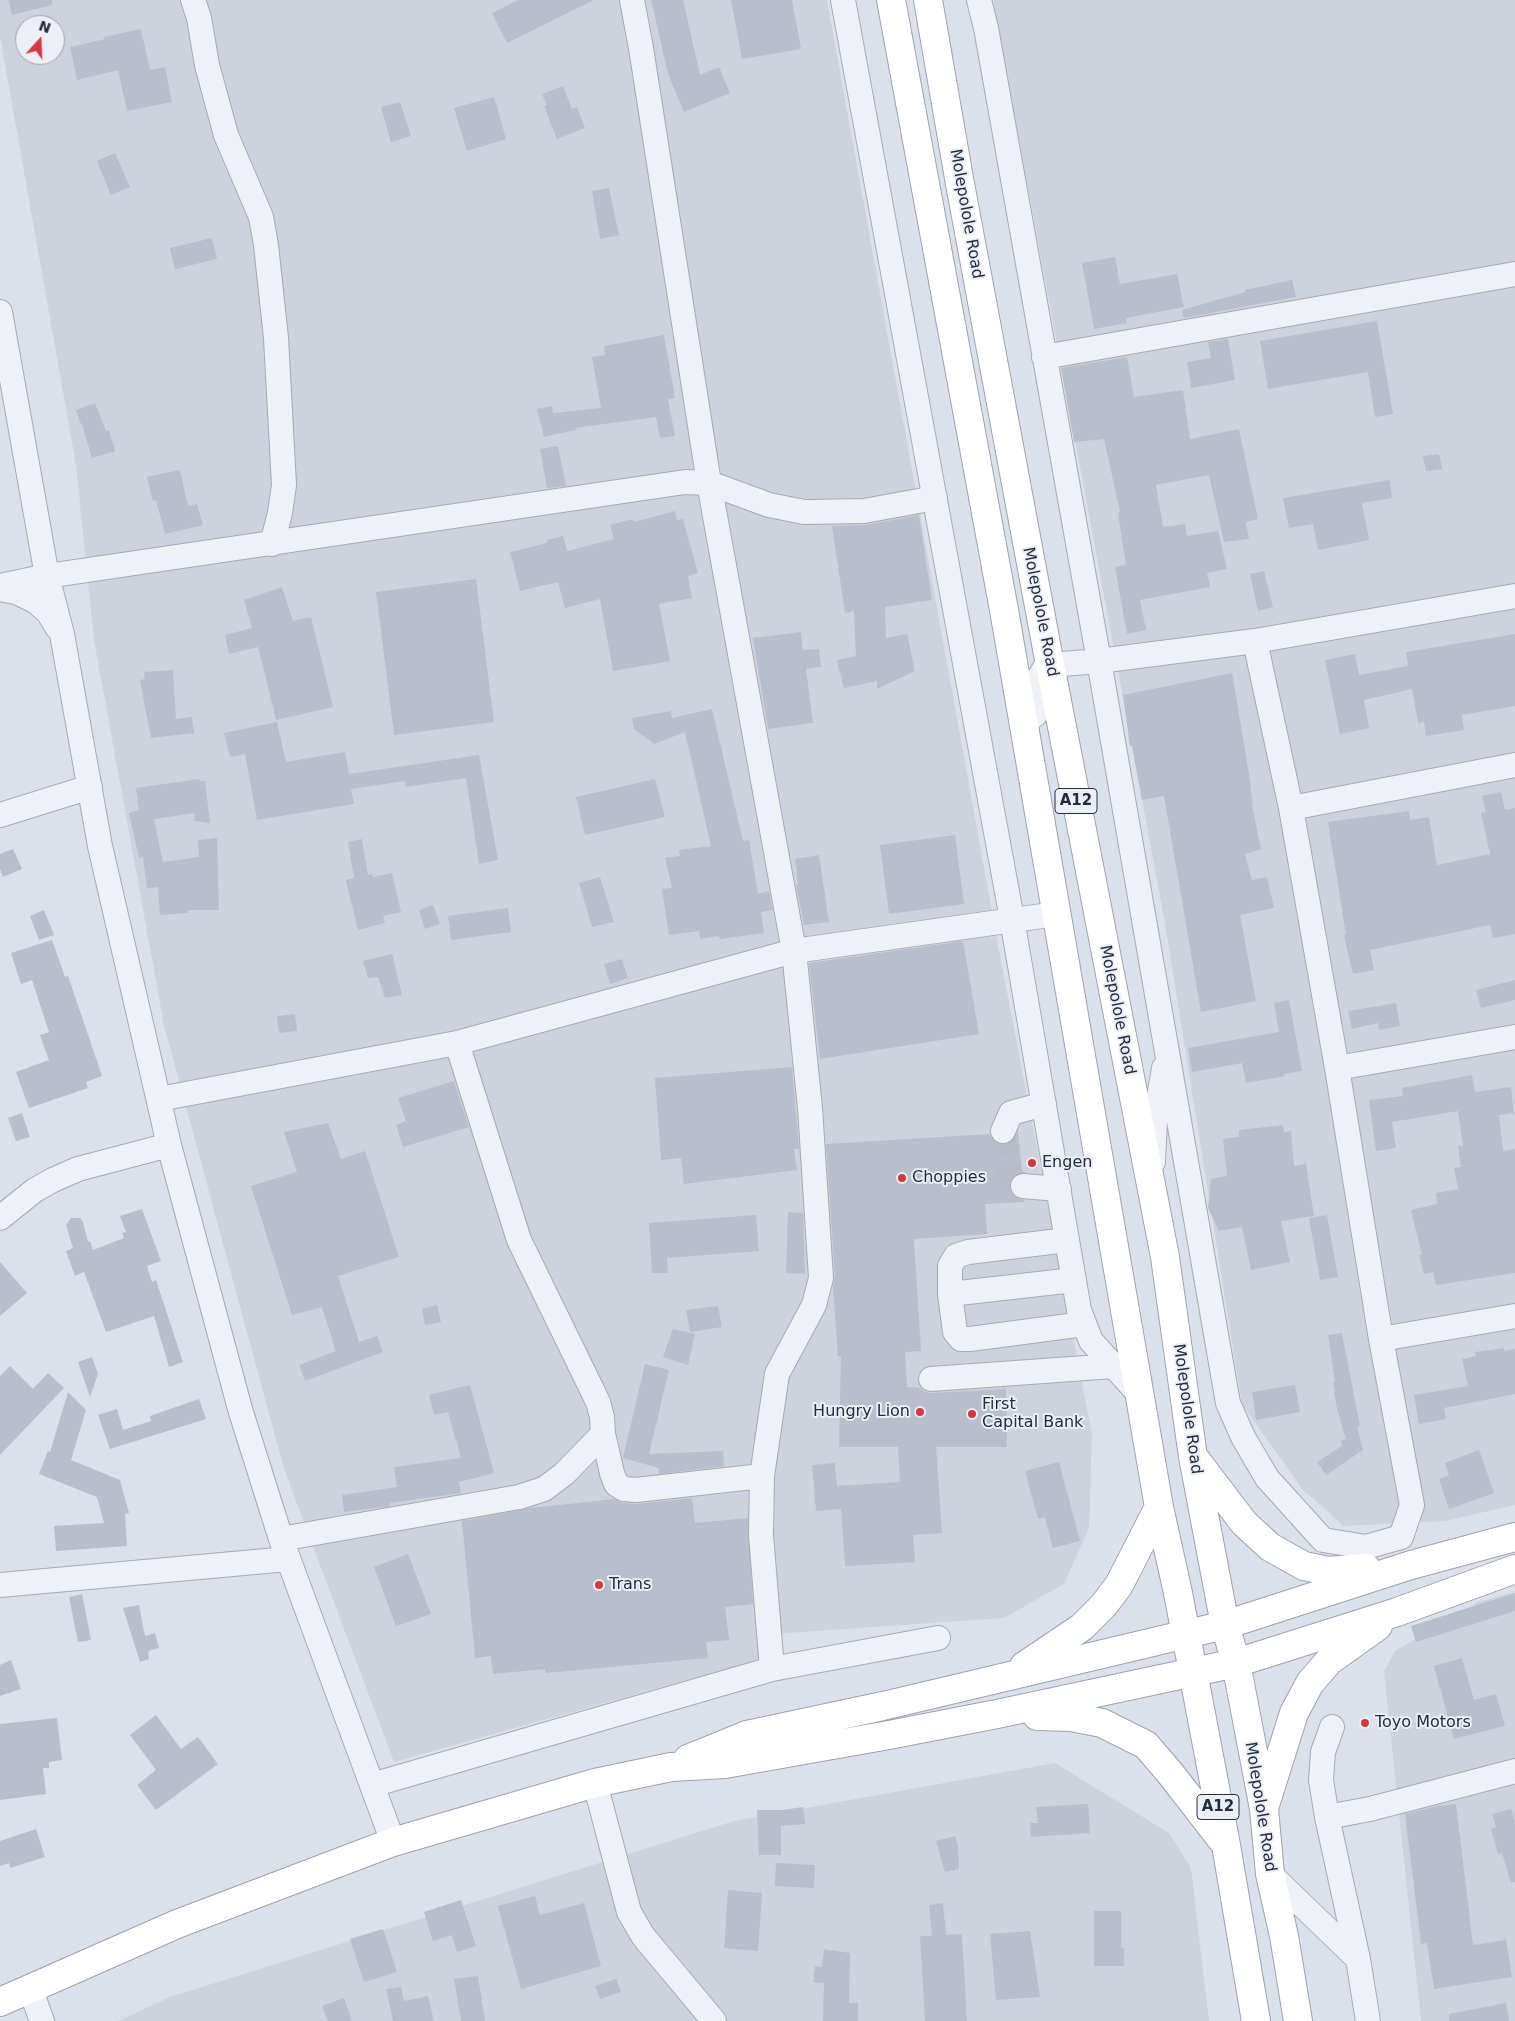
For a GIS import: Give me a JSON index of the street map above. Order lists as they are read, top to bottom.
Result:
{
  "streets": {
    "main road": ["Molepolole Road", "A12"]
  },
  "places": [
    "Engen",
    "Choppies",
    "Hungry Lion",
    "First Capital Bank",
    "Trans",
    "Toyo Motors"
  ],
  "north": "top"
}
